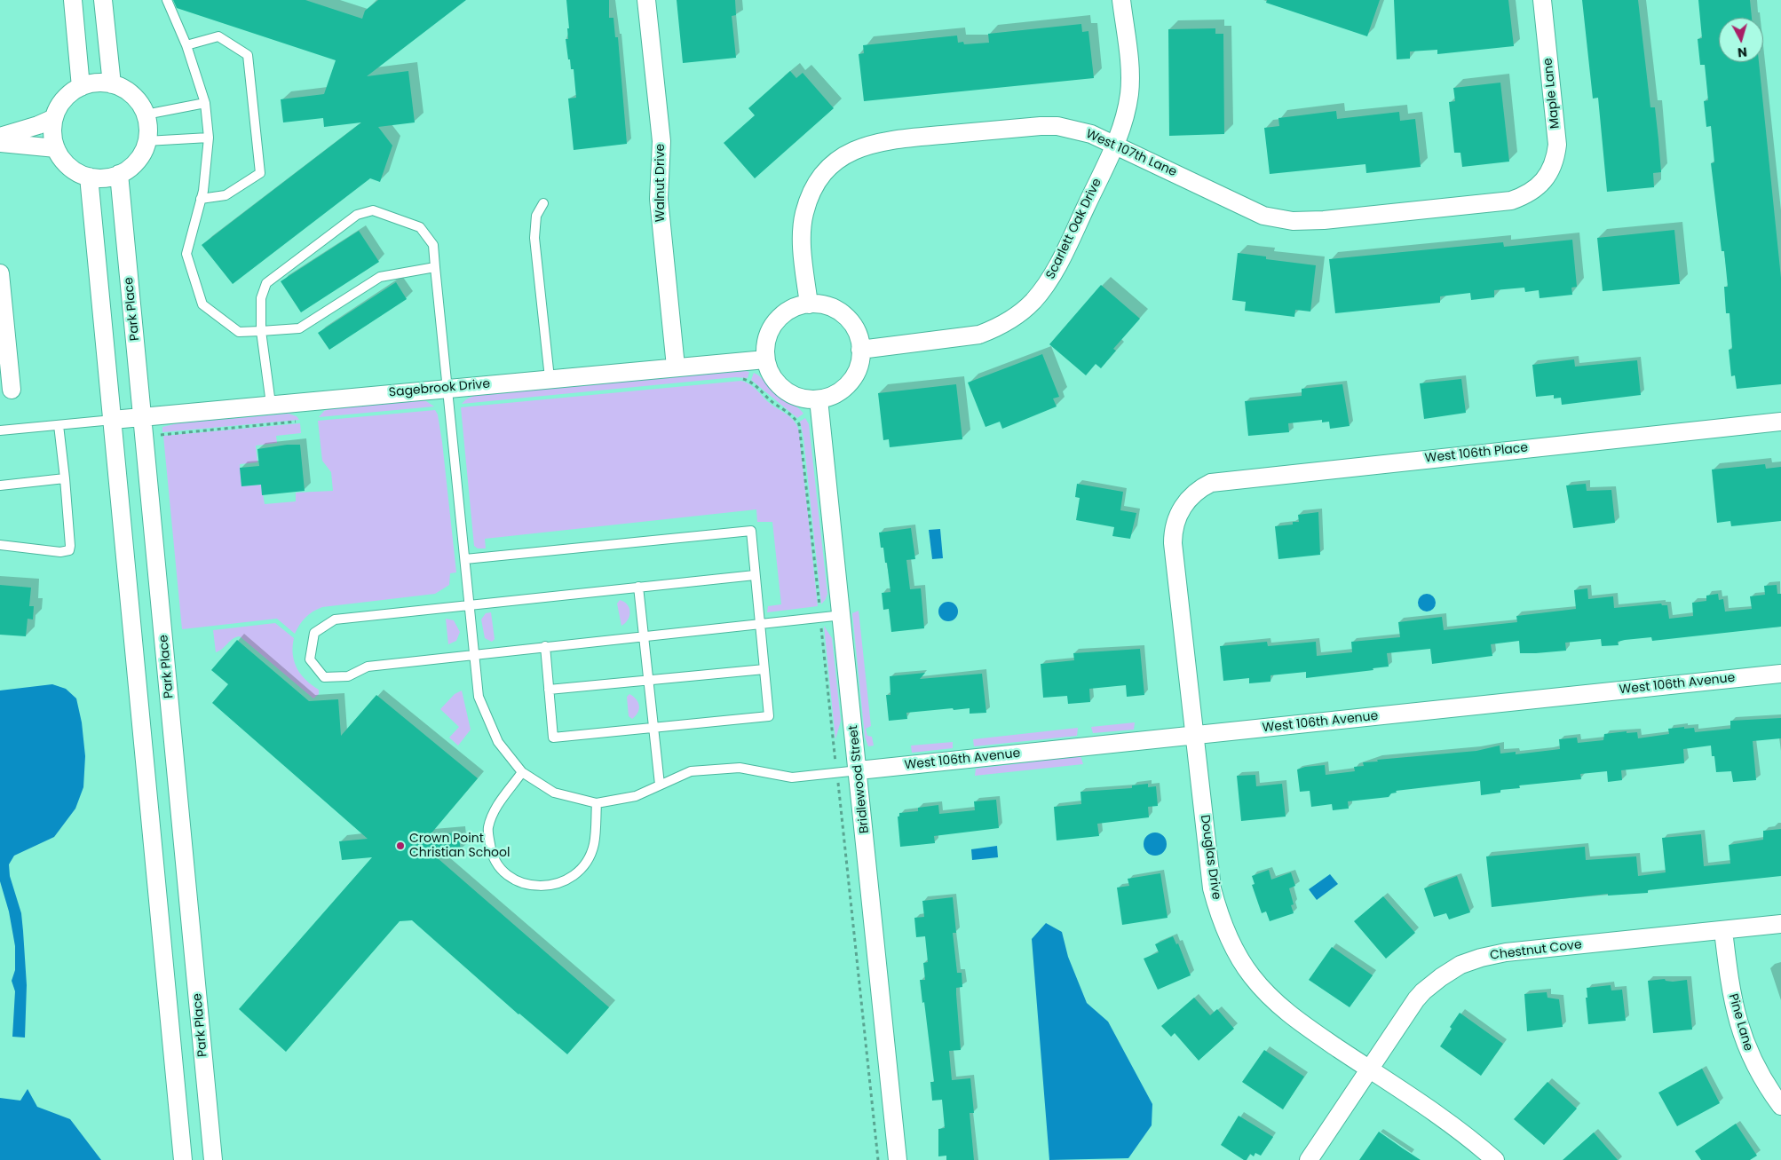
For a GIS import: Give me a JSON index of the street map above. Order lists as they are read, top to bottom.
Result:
{
  "streets": {
    "street": [
      "Maple Lane",
      "West 107th Lane",
      "Walnut Drive",
      "Scarlett Oak Drive",
      "Park Place",
      "Sagebrook Drive",
      "West 106th Place",
      "West 106th Avenue",
      "Bridlewood Street",
      "Douglas Drive",
      "Chestnut Cove",
      "Pine Lane"
    ]
  },
  "crossings": [
    ["Maple Lane", "West 107th Lane"],
    ["West 107th Lane", "Scarlett Oak Drive"],
    ["West 107th Lane", "Sagebrook Drive"],
    ["West 107th Lane", "Bridlewood Street"],
    ["Walnut Drive", "Sagebrook Drive"],
    ["Scarlett Oak Drive", "Sagebrook Drive"],
    ["Scarlett Oak Drive", "Bridlewood Street"],
    ["Park Place", "Sagebrook Drive"],
    ["Sagebrook Drive", "Bridlewood Street"],
    ["West 106th Place", "Douglas Drive"],
    ["West 106th Avenue", "Bridlewood Street"],
    ["West 106th Avenue", "Douglas Drive"],
    ["Douglas Drive", "Chestnut Cove"],
    ["Chestnut Cove", "Pine Lane"]
  ],
  "places": ["Crown Point Christian School"],
  "north": "bottom"
}
